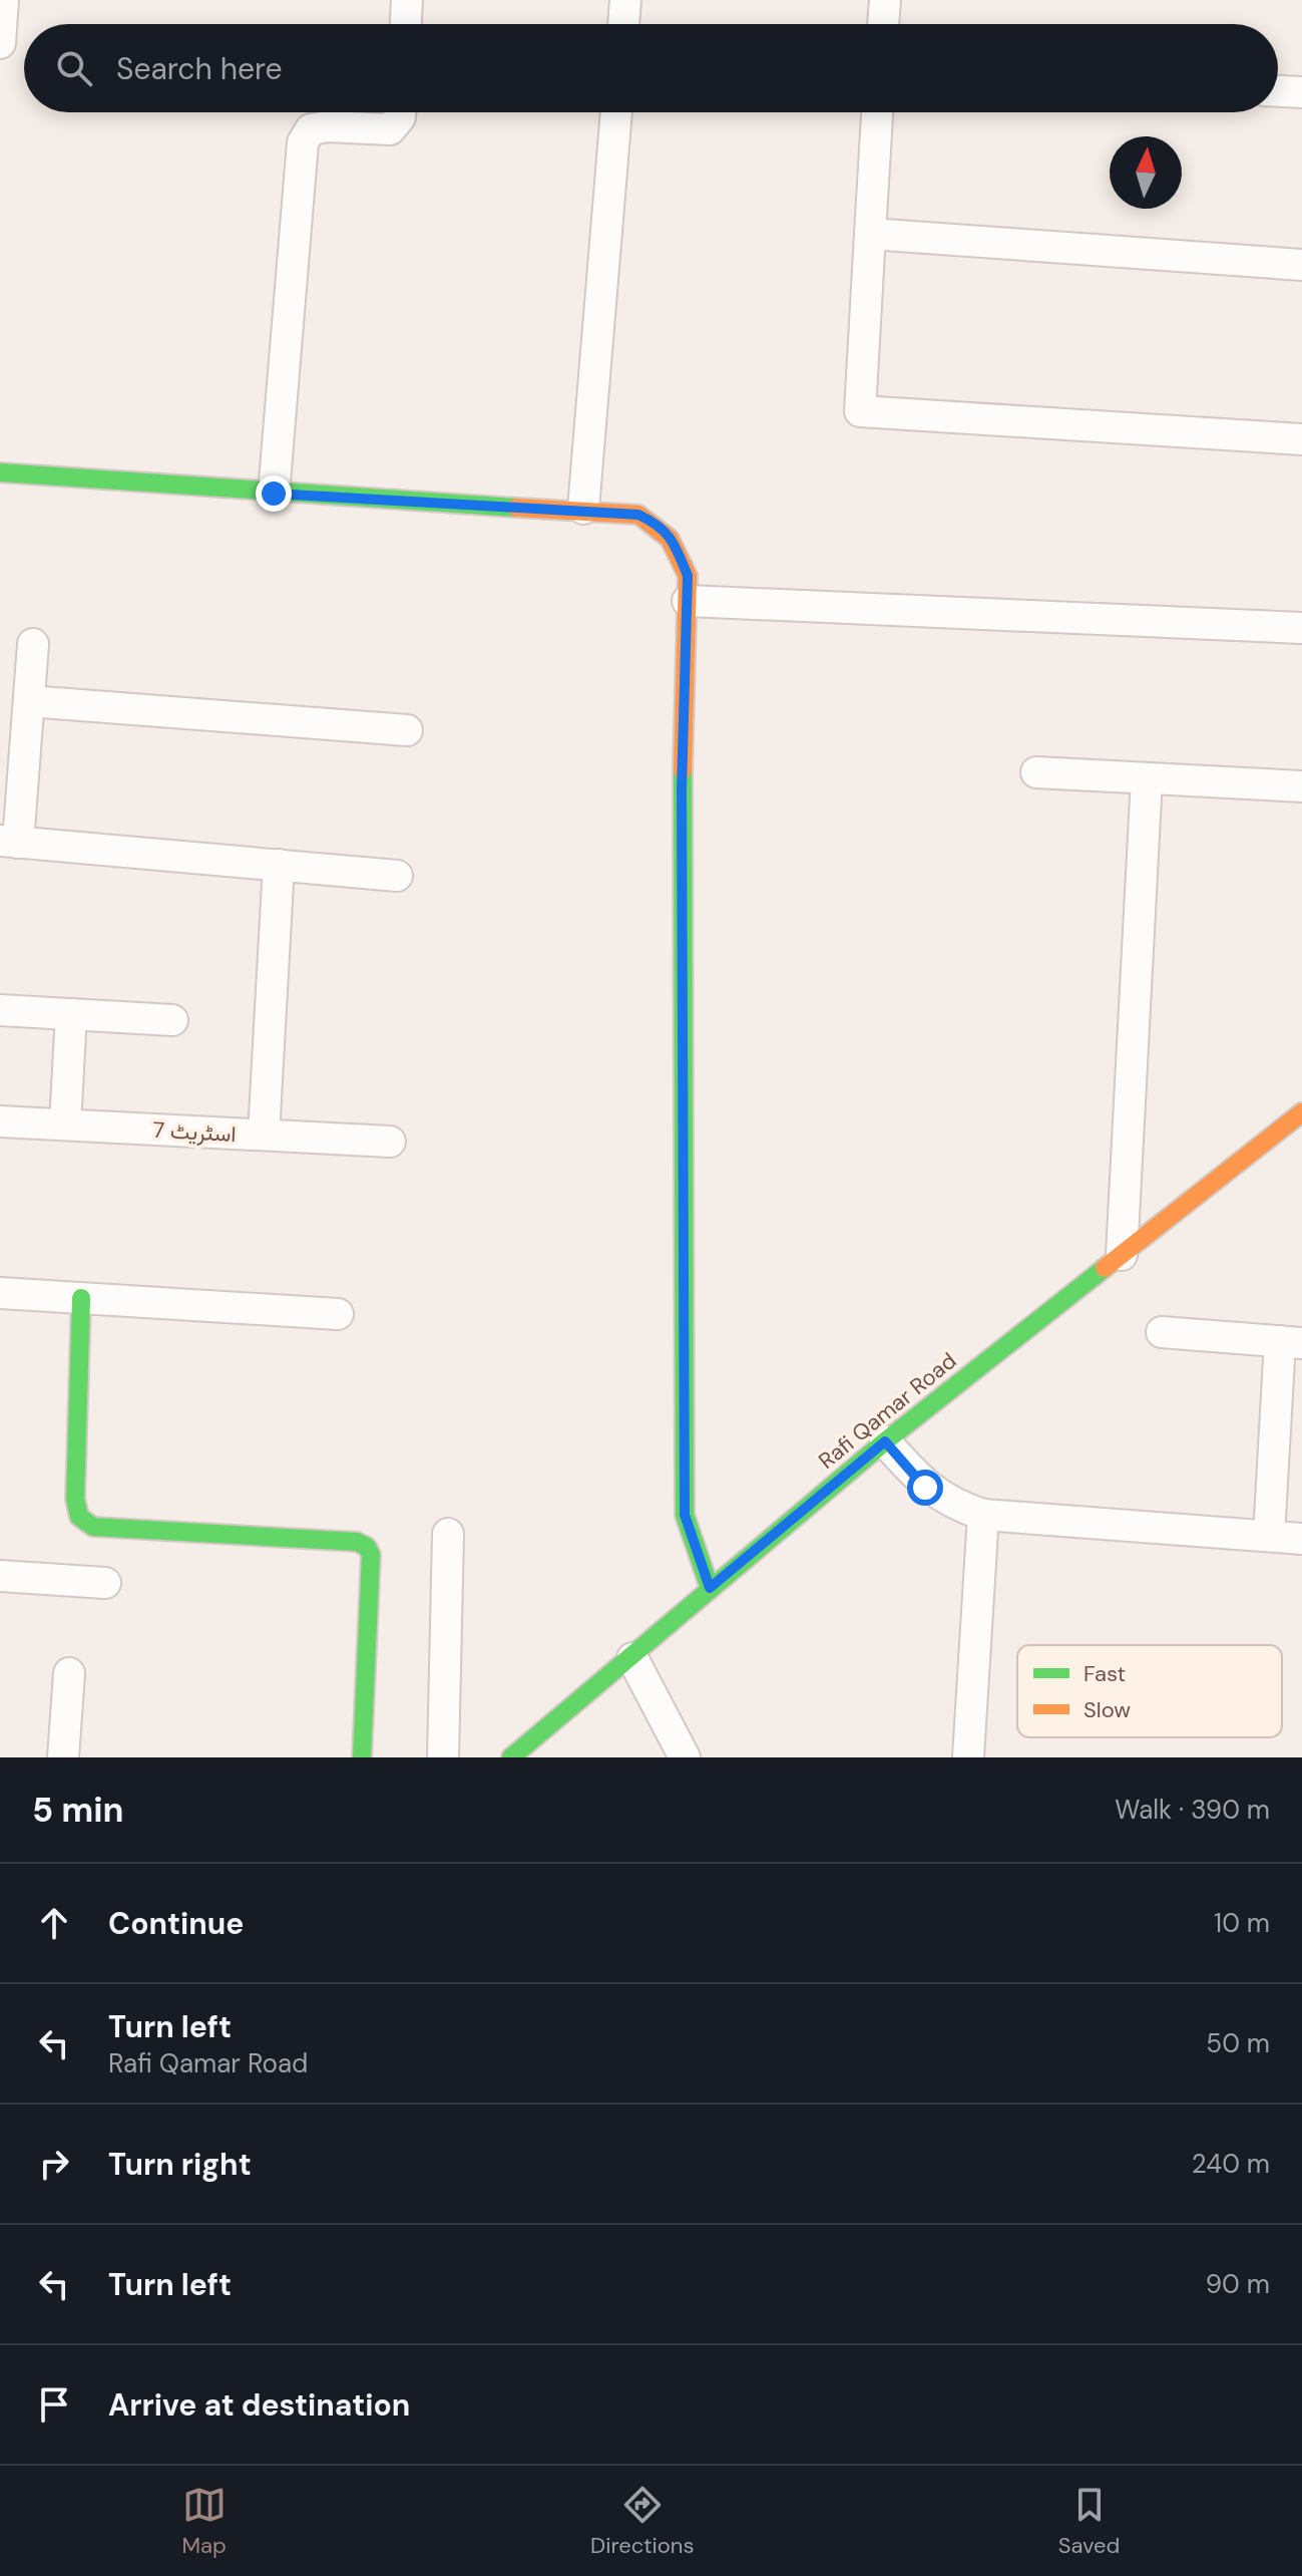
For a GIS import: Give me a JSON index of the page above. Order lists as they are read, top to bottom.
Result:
{
  "streets": {
    "street": ["اسٹریٹ 7", "Rafi Qamar Road"]
  },
  "legend": ["Fast", "Slow"],
  "north": "top",
  "page": {
    "search": "Search here",
    "heading": ["5 min", "Walk · 390 m"],
    "list": [
      ["Continue", "10 m"],
      ["Turn left", "Rafi Qamar Road", "50 m"],
      ["Turn right", "240 m"],
      ["Turn left", "90 m"],
      "Arrive at destination"
    ],
    "nav": ["Map", "Directions", "Saved"]
  }
}
